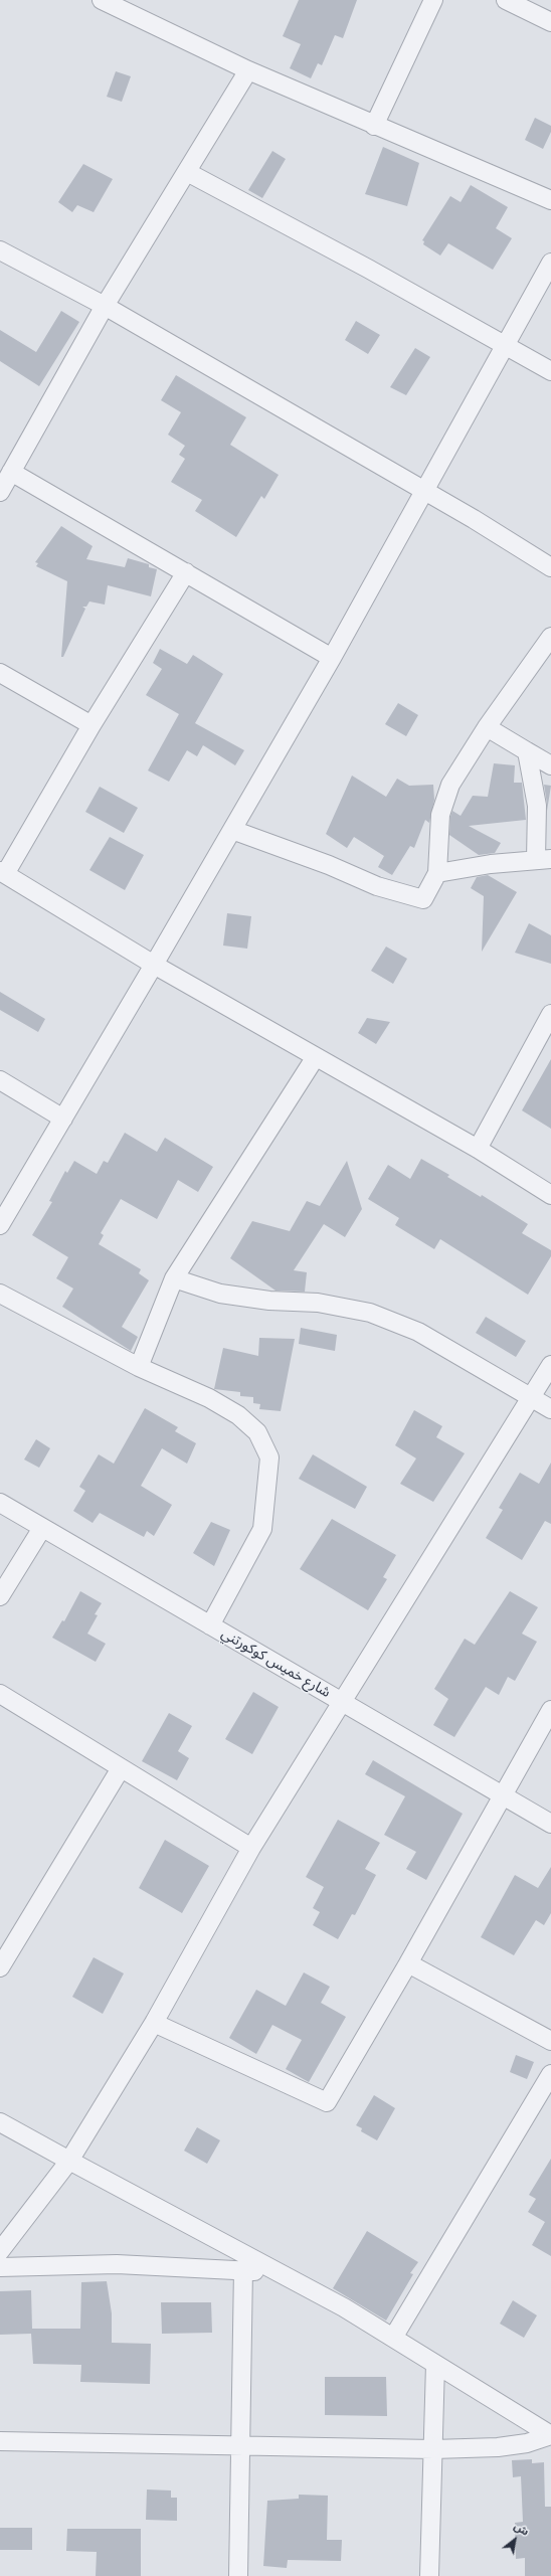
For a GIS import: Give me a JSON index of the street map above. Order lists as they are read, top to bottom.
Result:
{
  "streets": {
    "street": ["شارع خميس كوكورتني"]
  },
  "north": "top right"
}
